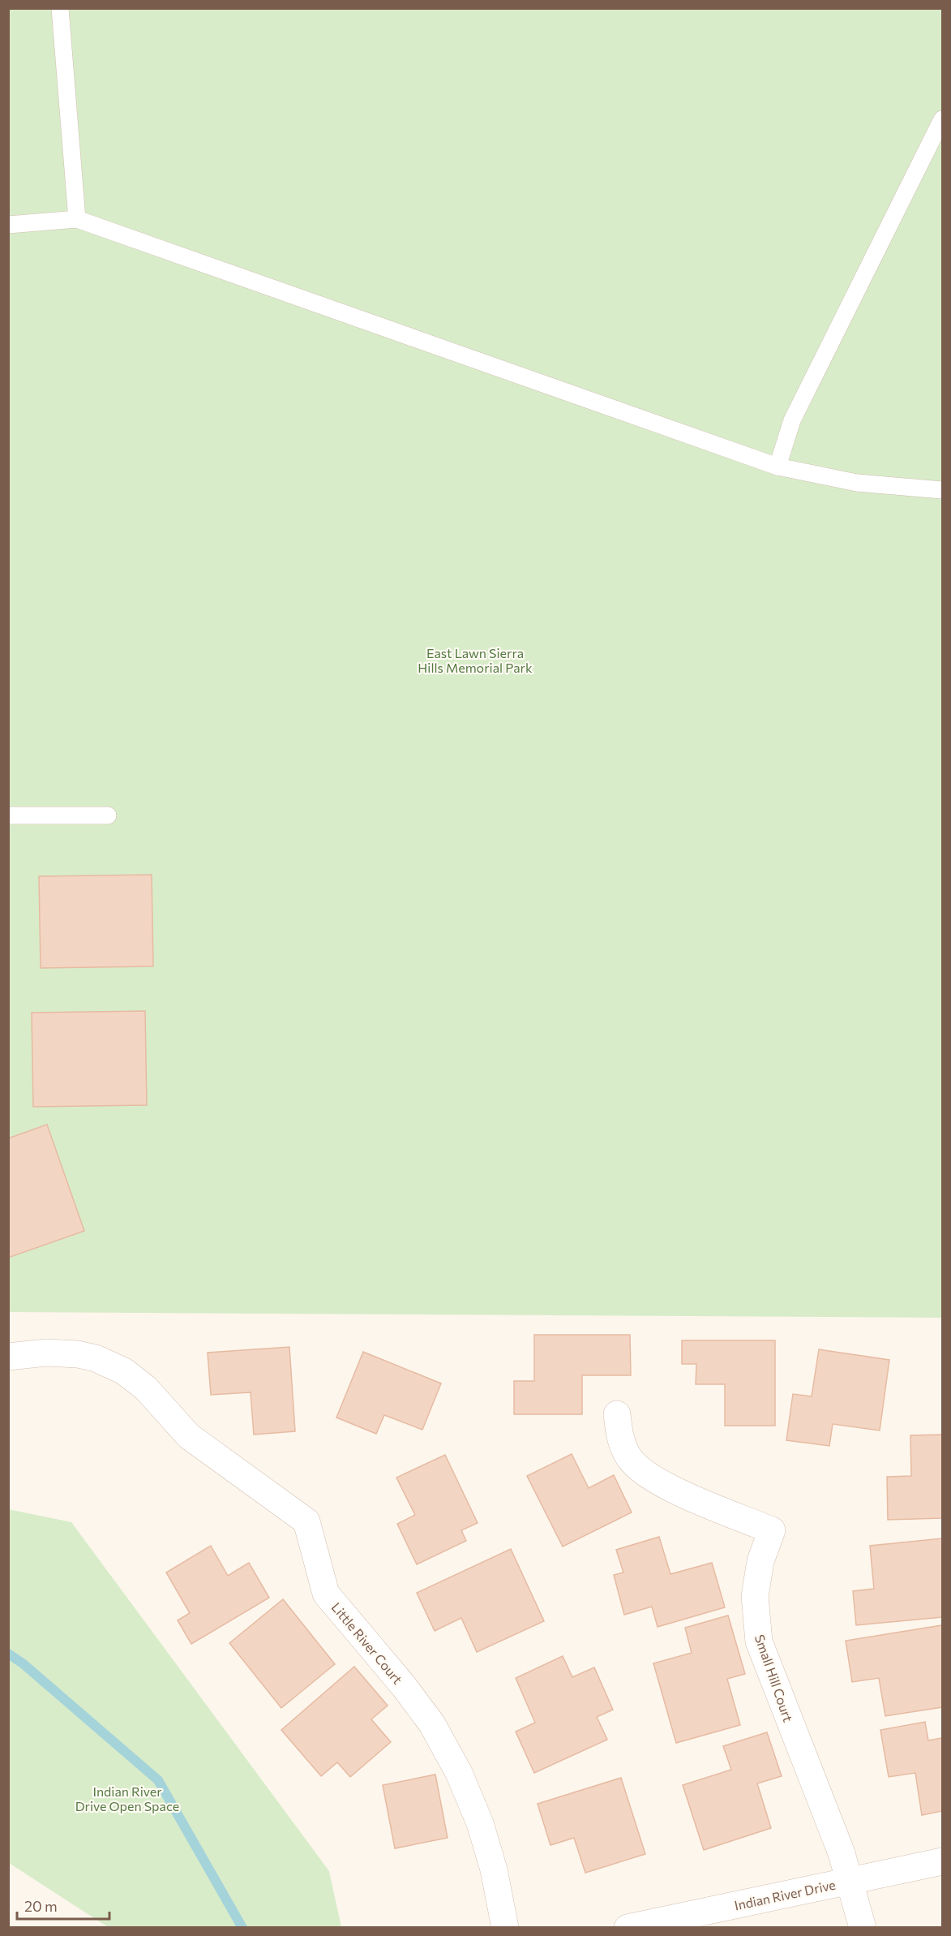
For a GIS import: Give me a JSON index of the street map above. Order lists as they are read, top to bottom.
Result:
{
  "streets": {
    "street": ["Little River Court", "Small Hill Court", "Indian River Drive"]
  },
  "crossings": [
    ["Small Hill Court", "Indian River Drive"]
  ],
  "parks": ["East Lawn Sierra Hills Memorial Park", "Indian River Drive Open Space"],
  "scale_bar": "20 m"
}
